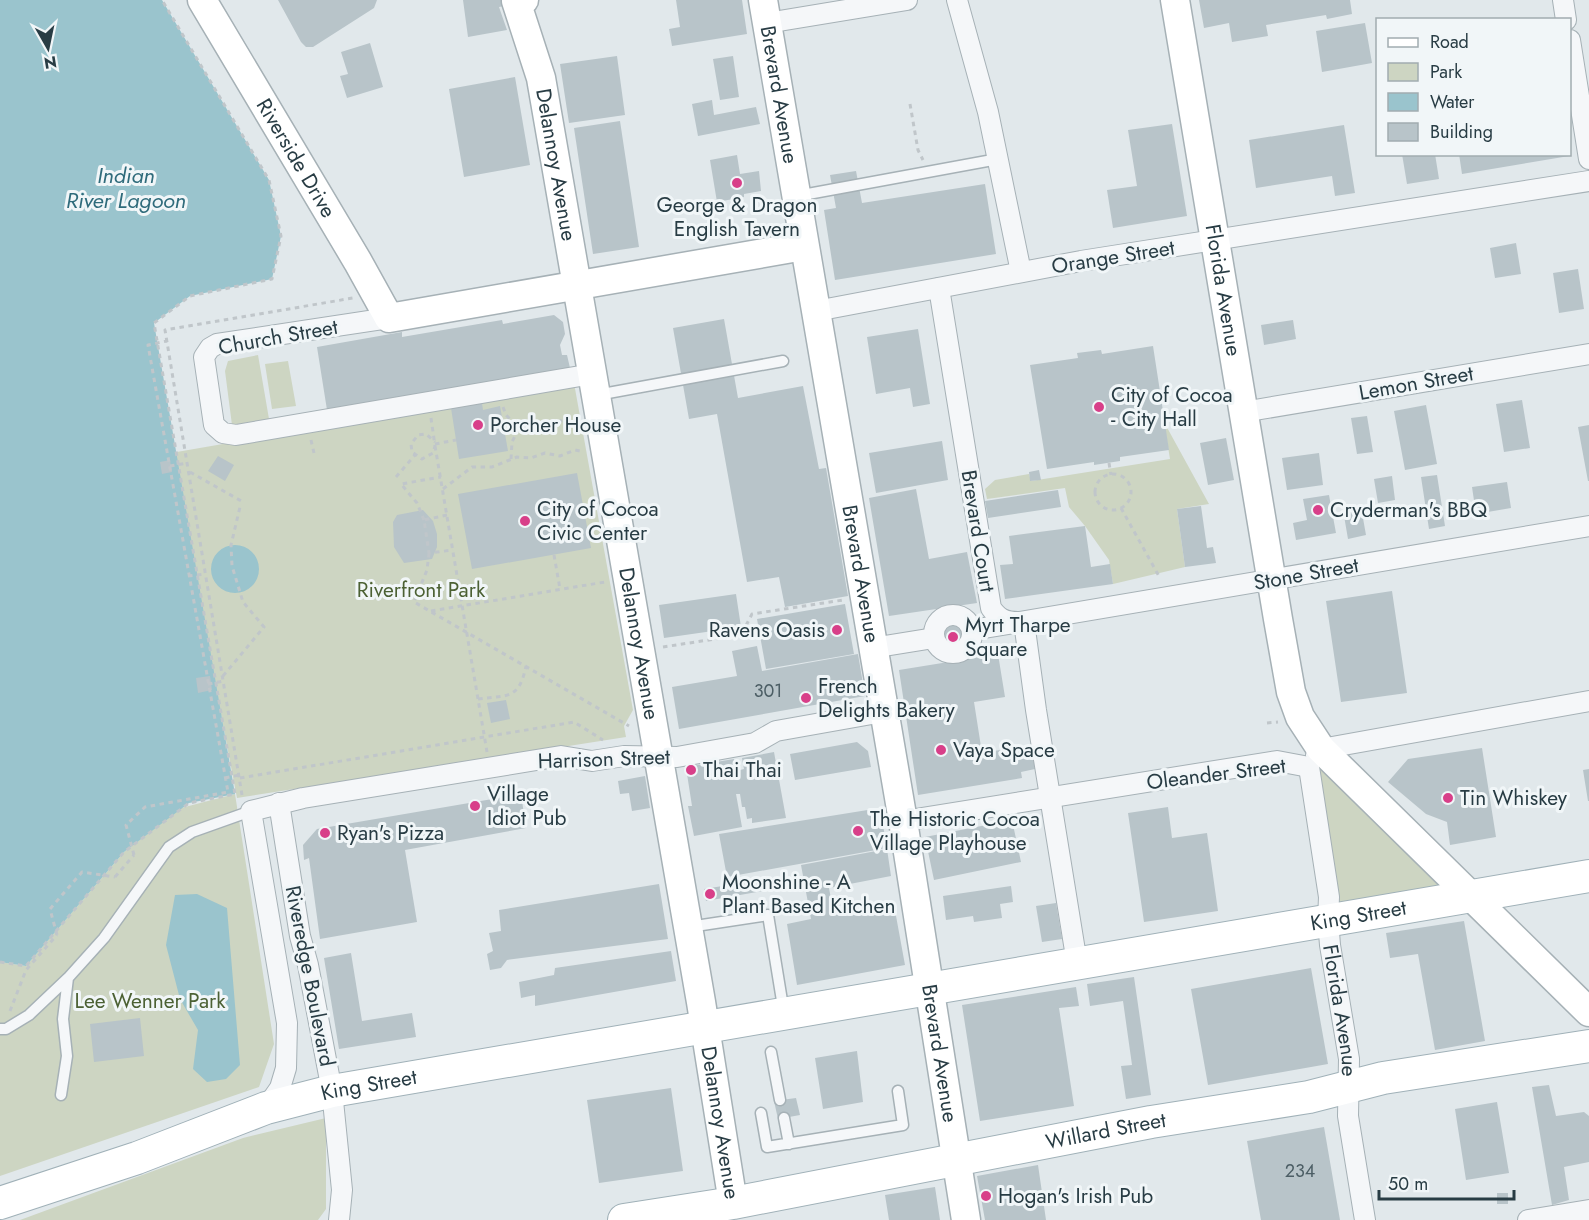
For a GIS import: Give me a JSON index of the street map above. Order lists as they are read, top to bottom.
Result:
{
  "streets": {
    "main road": ["King Street", "Willard Street"],
    "street": [
      "Brevard Avenue",
      "Riverside Drive",
      "Delannoy Avenue",
      "Orange Street",
      "Florida Avenue",
      "Church Street",
      "Lemon Street",
      "Brevard Court",
      "Stone Street",
      "Harrison Street",
      "Oleander Street",
      "Riveredge Boulevard"
    ]
  },
  "crossings": [
    ["Brevard Avenue", "Orange Street"],
    ["Brevard Avenue", "Church Street"],
    ["Brevard Avenue", "Harrison Street"],
    ["Brevard Avenue", "Oleander Street"],
    ["Brevard Avenue", "King Street"],
    ["Brevard Avenue", "Willard Street"],
    ["Riverside Drive", "Church Street"],
    ["Delannoy Avenue", "Church Street"],
    ["Delannoy Avenue", "Harrison Street"],
    ["Delannoy Avenue", "King Street"],
    ["Delannoy Avenue", "Willard Street"],
    ["Orange Street", "Florida Avenue"],
    ["Orange Street", "Brevard Court"],
    ["Florida Avenue", "Lemon Street"],
    ["Florida Avenue", "Stone Street"],
    ["Florida Avenue", "Oleander Street"],
    ["Florida Avenue", "King Street"],
    ["Florida Avenue", "Willard Street"],
    ["Brevard Court", "Stone Street"],
    ["Harrison Street", "Riveredge Boulevard"],
    ["King Street", "Riveredge Boulevard"]
  ],
  "water": ["Indian River Lagoon"],
  "parks": ["Riverfront Park", "Lee Wenner Park"],
  "places": [
    "George & Dragon English Tavern",
    "City of Cocoa - City Hall",
    "Porcher House",
    "Cryderman's BBQ",
    "City of Cocoa Civic Center",
    "Ravens Oasis",
    "Myrt Tharpe Square",
    "French Delights Bakery",
    "Vaya Space",
    "Thai Thai",
    "Tin Whiskey",
    "Village Idiot Pub",
    "The Historic Cocoa Village Playhouse",
    "Ryan's Pizza",
    "Moonshine - A Plant Based Kitchen",
    "Hogan's Irish Pub"
  ],
  "house_numbers": ["301", "234"],
  "legend": [
    "Road",
    "Park",
    "Water",
    "Building"
  ],
  "scale_bar": "50 m",
  "north": "bottom"
}
